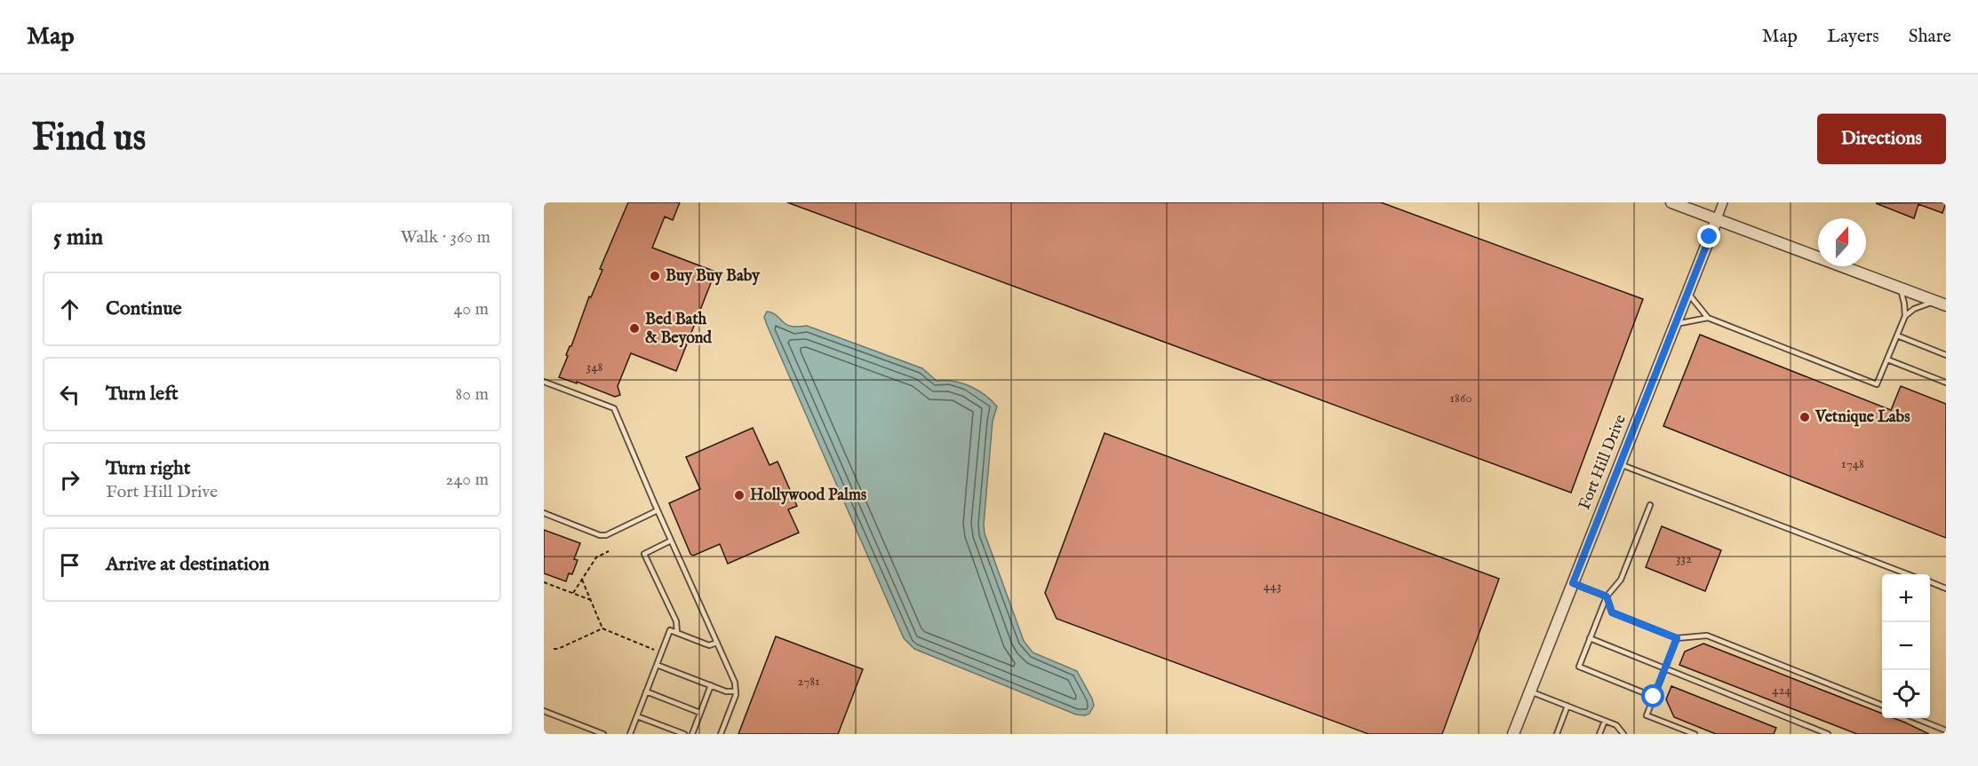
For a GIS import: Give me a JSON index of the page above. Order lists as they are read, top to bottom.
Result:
{
  "streets": {
    "street": ["Fort Hill Drive"]
  },
  "places": [
    "Buy Buy Baby",
    "Bed Bath & Beyond",
    "Vetnique Labs",
    "Hollywood Palms"
  ],
  "house_numbers": [
    "348",
    "1860",
    "1748",
    "332",
    "443",
    "2781",
    "424"
  ],
  "north": "top",
  "page": {
    "header": "Map",
    "nav": ["Map", "Layers", "Share"],
    "buttons": "Directions",
    "title": "Find us",
    "heading": ["5 min", "Walk · 360 m"],
    "list": [
      ["Continue", "40 m"],
      ["Turn left", "80 m"],
      ["Turn right", "Fort Hill Drive", "240 m"],
      "Arrive at destination"
    ],
    "map_buttons": ["+", "−"]
  }
}
